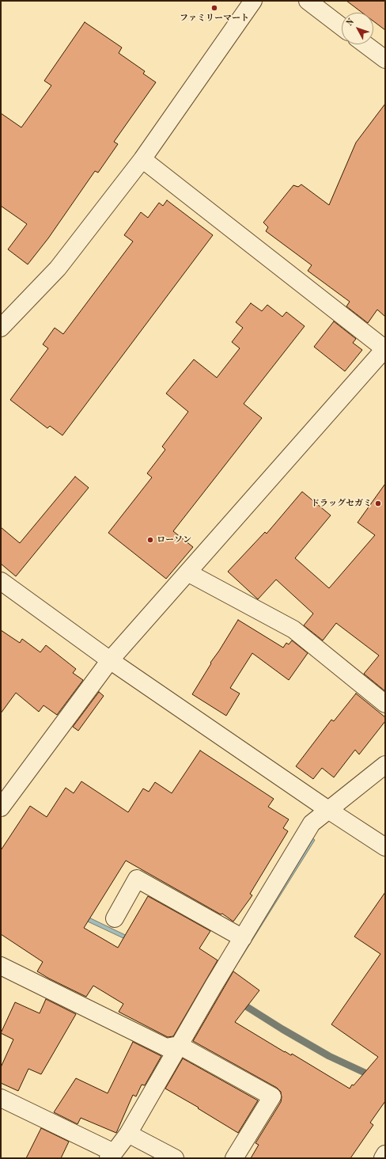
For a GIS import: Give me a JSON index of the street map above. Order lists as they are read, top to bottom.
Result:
{
  "places": ["ファミリーマート", "ドラッグセガミ", "ローソン"],
  "north": "top left"
}
